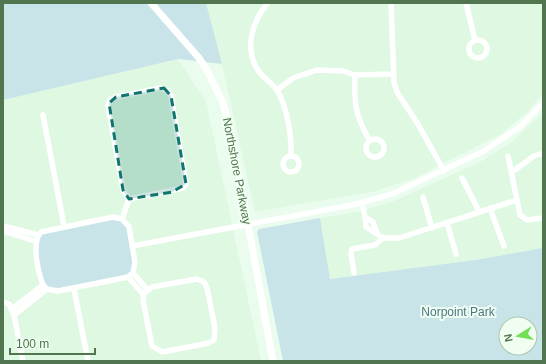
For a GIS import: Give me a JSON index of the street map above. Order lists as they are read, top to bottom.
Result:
{
  "streets": {
    "street": ["Northshore Parkway"]
  },
  "parks": ["Norpoint Park"],
  "scale_bar": "100 m",
  "north": "left"
}
